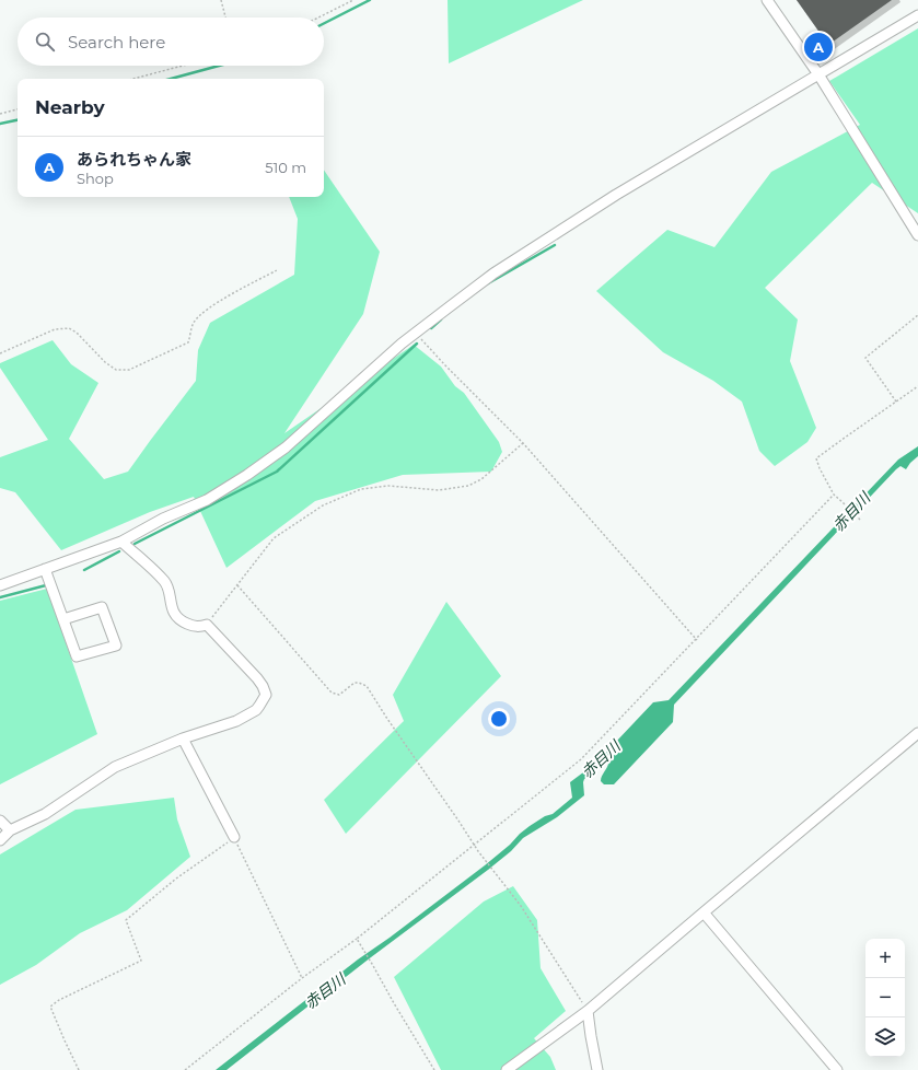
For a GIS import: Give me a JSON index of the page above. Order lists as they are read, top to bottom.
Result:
{
  "water": ["赤目川"],
  "page": {
    "search": "Search here",
    "pins": "A",
    "heading": "Nearby",
    "list": [
      {
        "mark": "A",
        "name": "あられちゃん家",
        "note": "Shop",
        "value": "510 m"
      }
    ],
    "map_buttons": ["+", "−"]
  }
}
